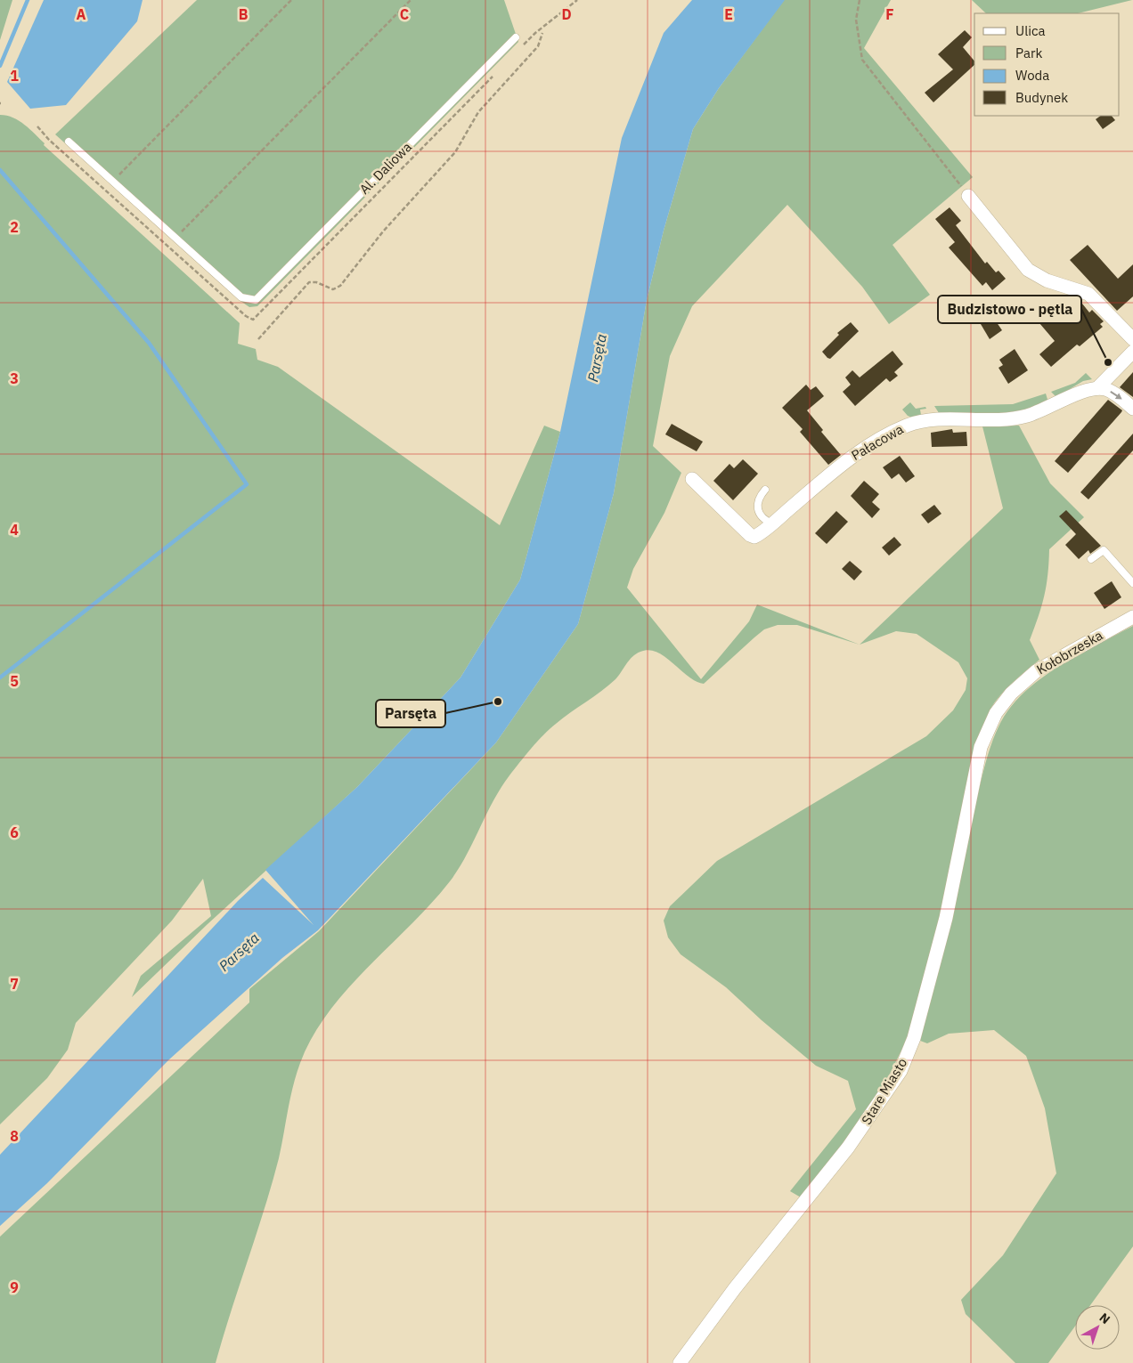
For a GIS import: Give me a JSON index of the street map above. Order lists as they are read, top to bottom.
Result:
{
  "streets": {
    "street": ["Pałacowa", "Kołobrzeska", "Stare Miasto"],
    "lane": ["Al. Daliowa"]
  },
  "crossings": [
    ["Kołobrzeska", "Stare Miasto"]
  ],
  "water": ["Parsęta"],
  "places": ["Budzistowo - pętla", "Parsęta"],
  "legend": [
    "Ulica",
    "Park",
    "Woda",
    "Budynek"
  ],
  "north": "top right",
  "grid": {
    "columns": [
      "A",
      "B",
      "C",
      "D",
      "E",
      "F"
    ],
    "rows": [
      "1",
      "2",
      "3",
      "4",
      "5",
      "6",
      "7",
      "8",
      "9"
    ]
  }
}
